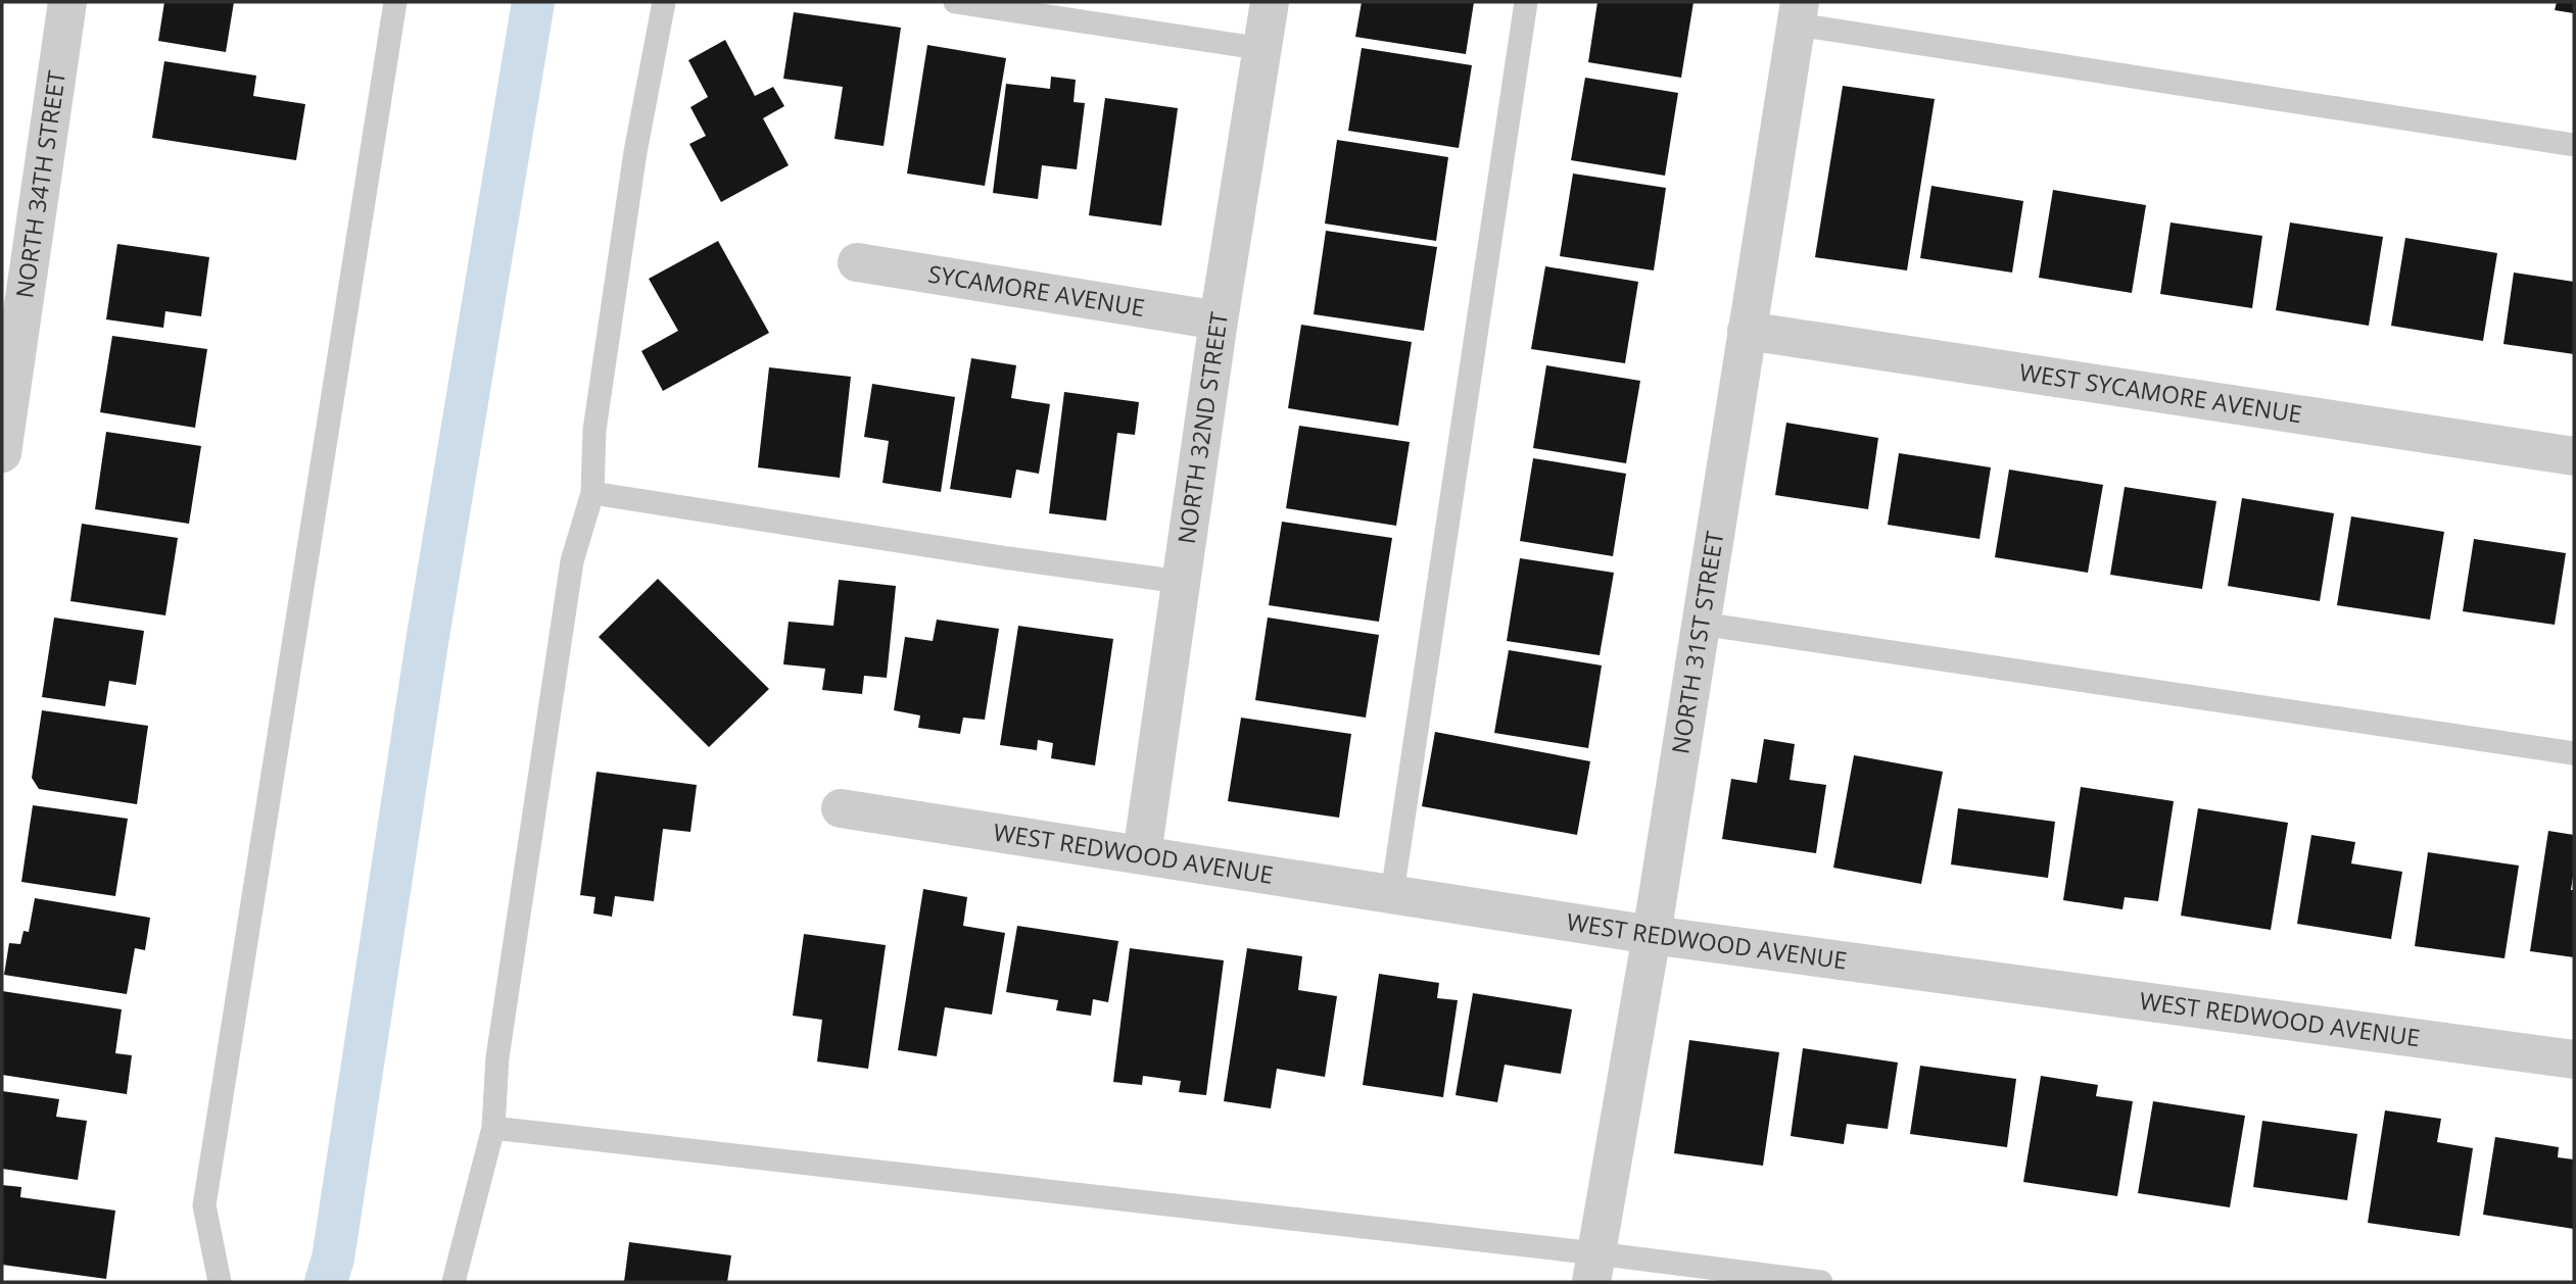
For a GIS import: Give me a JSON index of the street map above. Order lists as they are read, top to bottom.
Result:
{
  "streets": {
    "street": [
      "NORTH 34TH STREET",
      "SYCAMORE AVENUE",
      "WEST SYCAMORE AVENUE",
      "NORTH 32ND STREET",
      "NORTH 31ST STREET",
      "WEST REDWOOD AVENUE"
    ]
  },
  "crossings": [
    ["SYCAMORE AVENUE", "NORTH 32ND STREET"],
    ["WEST SYCAMORE AVENUE", "NORTH 31ST STREET"],
    ["NORTH 32ND STREET", "WEST REDWOOD AVENUE"],
    ["NORTH 31ST STREET", "WEST REDWOOD AVENUE"]
  ]
}
